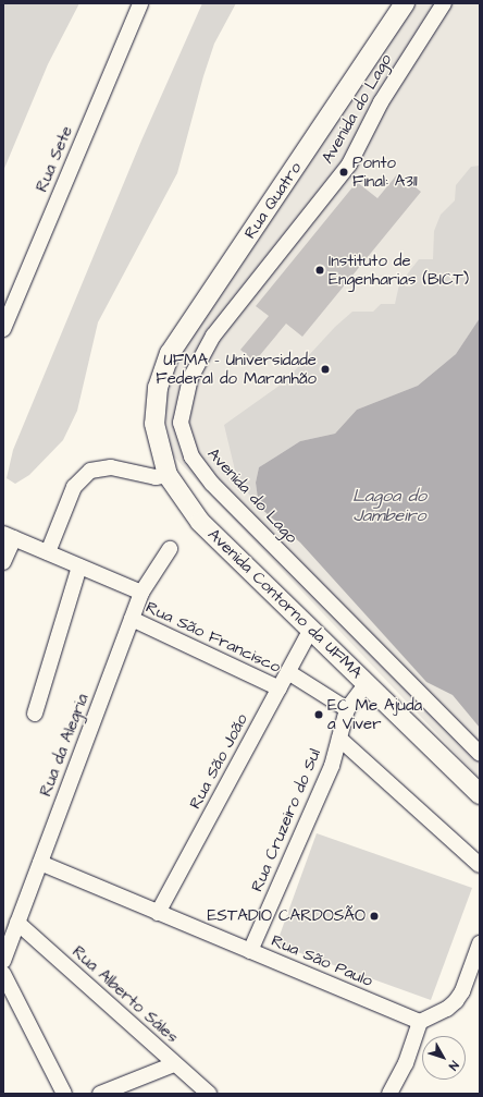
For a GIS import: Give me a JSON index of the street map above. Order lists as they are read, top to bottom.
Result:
{
  "streets": {
    "main road": ["Rua Quatro", "Avenida Contorno da UFMA"],
    "street": [
      "Avenida do Lago",
      "Rua Sete",
      "Rua São Francisco",
      "Rua da Alegria",
      "Rua São João",
      "Rua Cruzeiro do Sul",
      "Rua São Paulo",
      "Rua Alberto Sáles"
    ]
  },
  "crossings": [
    ["Rua Quatro", "Avenida Contorno da UFMA"],
    ["Avenida Contorno da UFMA", "Rua São João"],
    ["Avenida Contorno da UFMA", "Rua Cruzeiro do Sul"],
    ["Rua São Francisco", "Rua da Alegria"],
    ["Rua São Francisco", "Rua São João"],
    ["Rua São Francisco", "Rua Cruzeiro do Sul"],
    ["Rua da Alegria", "Rua São Paulo"],
    ["Rua da Alegria", "Rua Alberto Sáles"],
    ["Rua São João", "Rua São Paulo"],
    ["Rua Cruzeiro do Sul", "Rua São Paulo"]
  ],
  "water": ["Lagoa do Jambeiro"],
  "places": [
    "Ponto Final: A311",
    "Instituto de Engenharias (BICT)",
    "UFMA - Universidade Federal do Maranhão",
    "EC Me Ajuda a Viver",
    "ESTADIO CARDOSÃO"
  ],
  "north": "bottom right"
}
